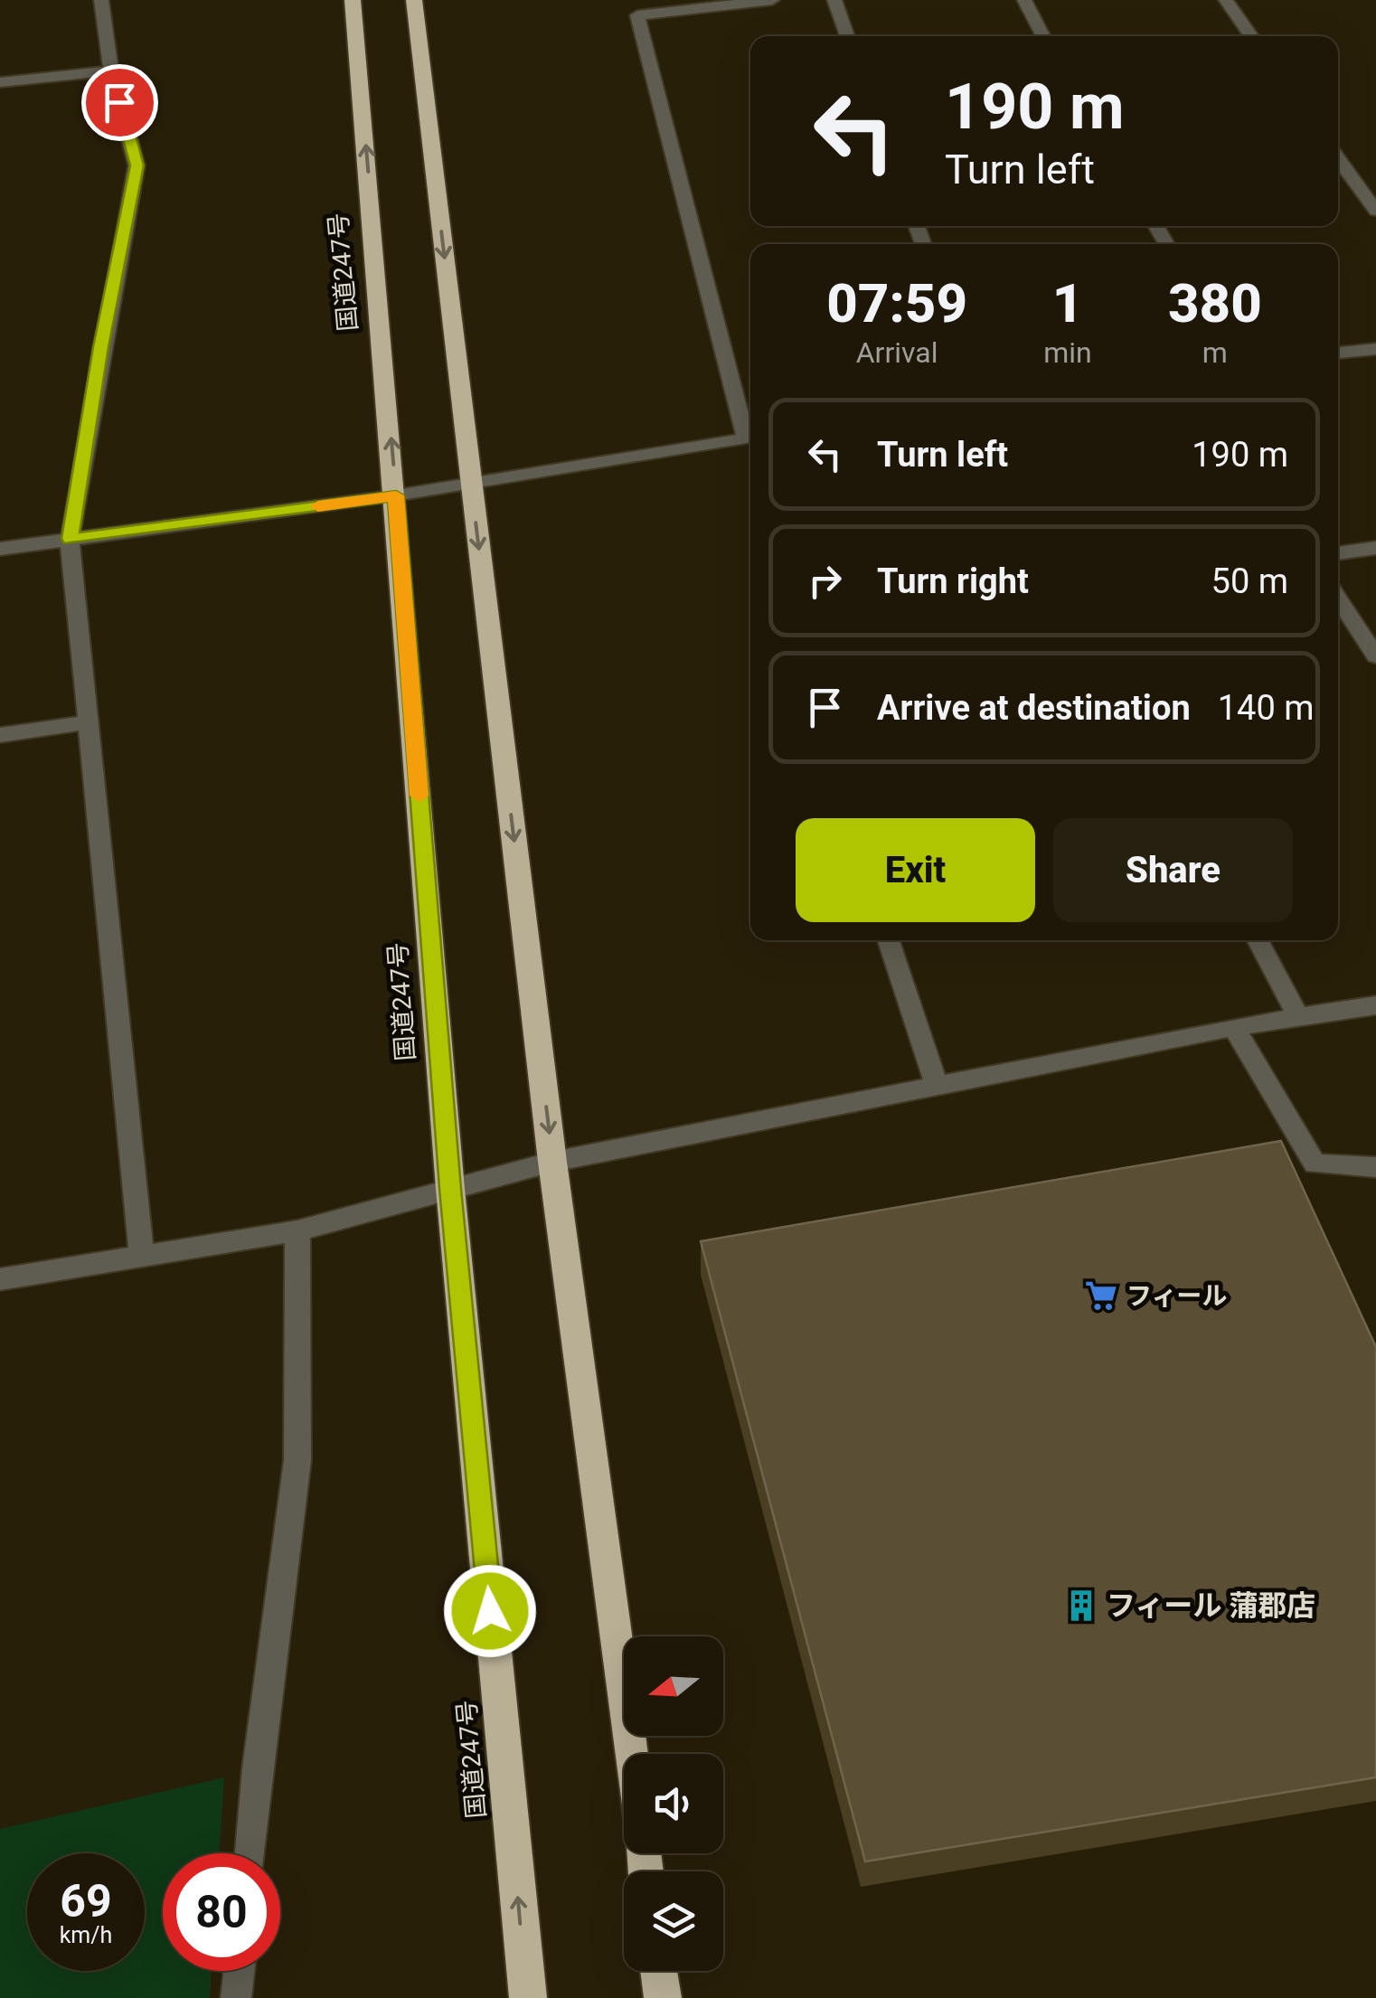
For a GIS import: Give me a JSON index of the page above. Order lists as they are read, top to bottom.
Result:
{
  "streets": {
    "highway": ["国道247号"]
  },
  "places": {
    "supermarket": ["フィール"],
    "building": ["フィール 蒲郡店"]
  },
  "north": "left",
  "page": {
    "turn": ["190 m", "Turn left"],
    "eta": [
      "07:59",
      "Arrival",
      "1",
      "min",
      "380",
      "m"
    ],
    "list": [
      {
        "name": "Turn left",
        "value": "190 m"
      },
      {
        "name": "Turn right",
        "value": "50 m"
      },
      {
        "name": "Arrive at destination",
        "value": "140 m"
      }
    ],
    "buttons": ["Exit", "Share"],
    "speed": "69 km/h",
    "limit": "80"
  }
}
